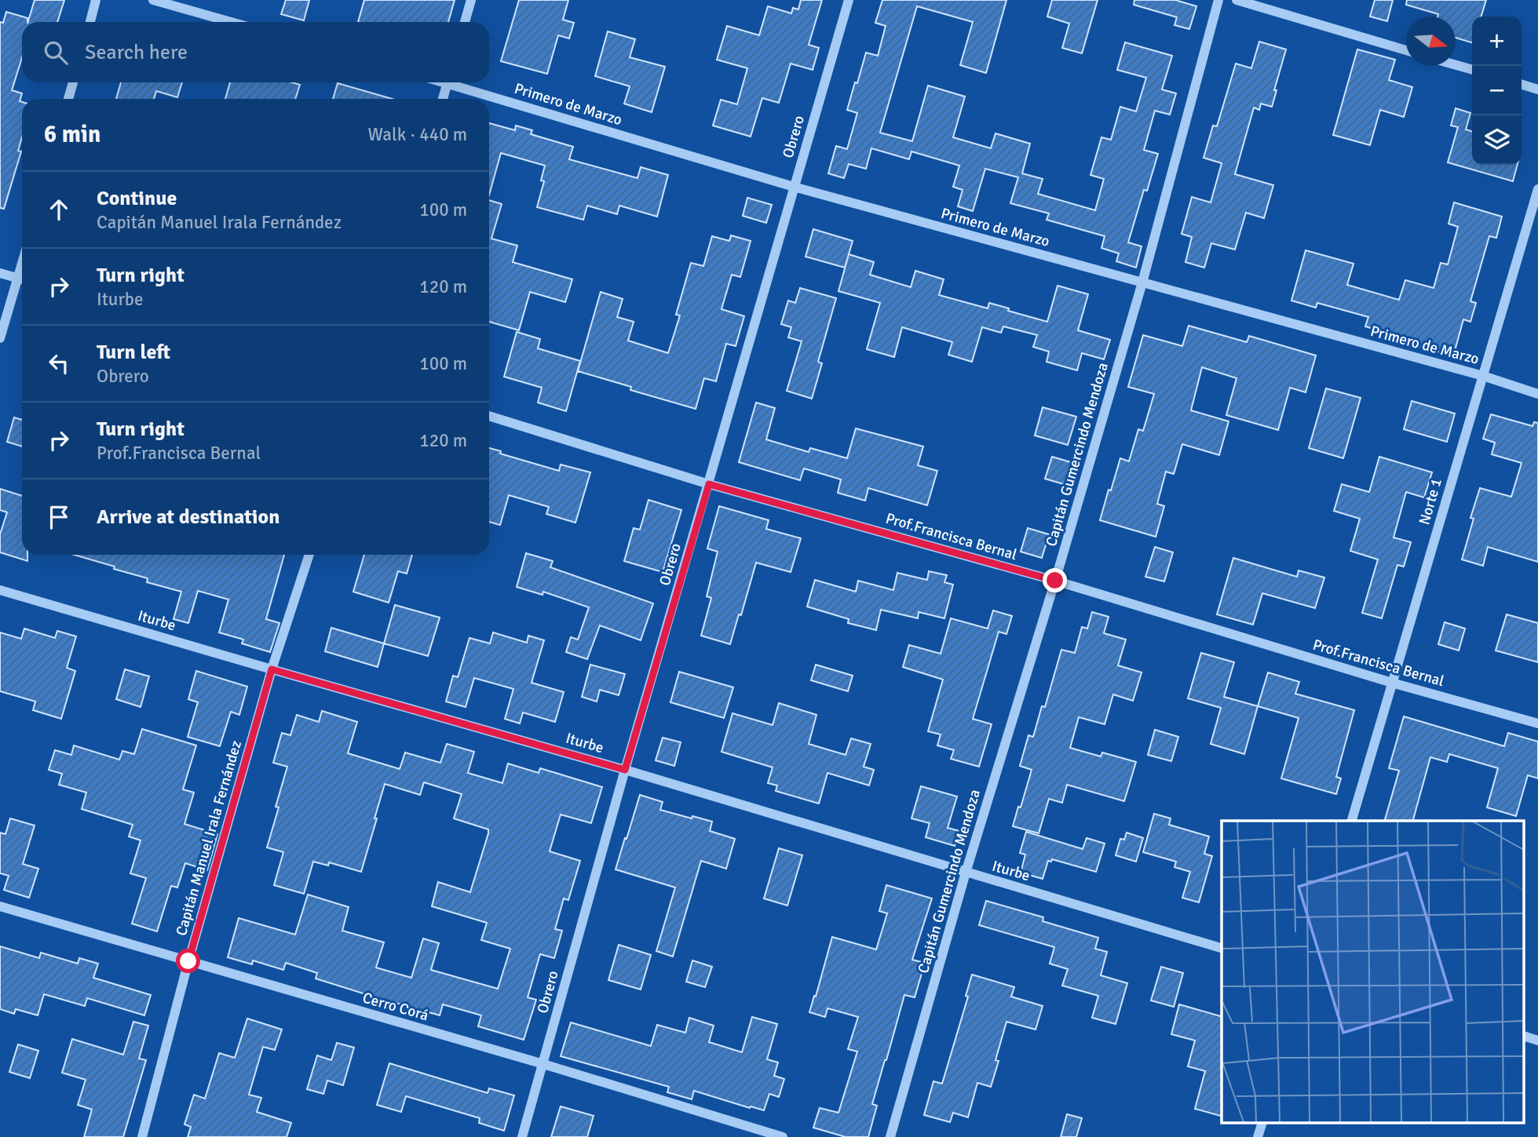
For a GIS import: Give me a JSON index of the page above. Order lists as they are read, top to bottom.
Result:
{
  "streets": {
    "street": [
      "Primero de Marzo",
      "Obrero",
      "Capitán Gumercindo Mendoza",
      "Norte 1",
      "Prof.Francisca Bernal",
      "Iturbe",
      "Capitán Manuel Irala Fernández",
      "Cerro Corá"
    ]
  },
  "crossings": [
    ["Primero de Marzo", "Obrero"],
    ["Primero de Marzo", "Capitán Gumercindo Mendoza"],
    ["Primero de Marzo", "Norte 1"],
    ["Obrero", "Prof.Francisca Bernal"],
    ["Obrero", "Iturbe"],
    ["Obrero", "Cerro Corá"],
    ["Capitán Gumercindo Mendoza", "Prof.Francisca Bernal"],
    ["Capitán Gumercindo Mendoza", "Iturbe"],
    ["Norte 1", "Prof.Francisca Bernal"],
    ["Iturbe", "Capitán Manuel Irala Fernández"],
    ["Capitán Manuel Irala Fernández", "Cerro Corá"]
  ],
  "north": "right",
  "page": {
    "map_buttons": ["+", "−"],
    "search": "Search here",
    "heading": ["6 min", "Walk · 440 m"],
    "list": [
      ["Continue", "Capitán Manuel Irala Fernández", "100 m"],
      ["Turn right", "Iturbe", "120 m"],
      ["Turn left", "Obrero", "100 m"],
      ["Turn right", "Prof.Francisca Bernal", "120 m"],
      "Arrive at destination"
    ]
  }
}
